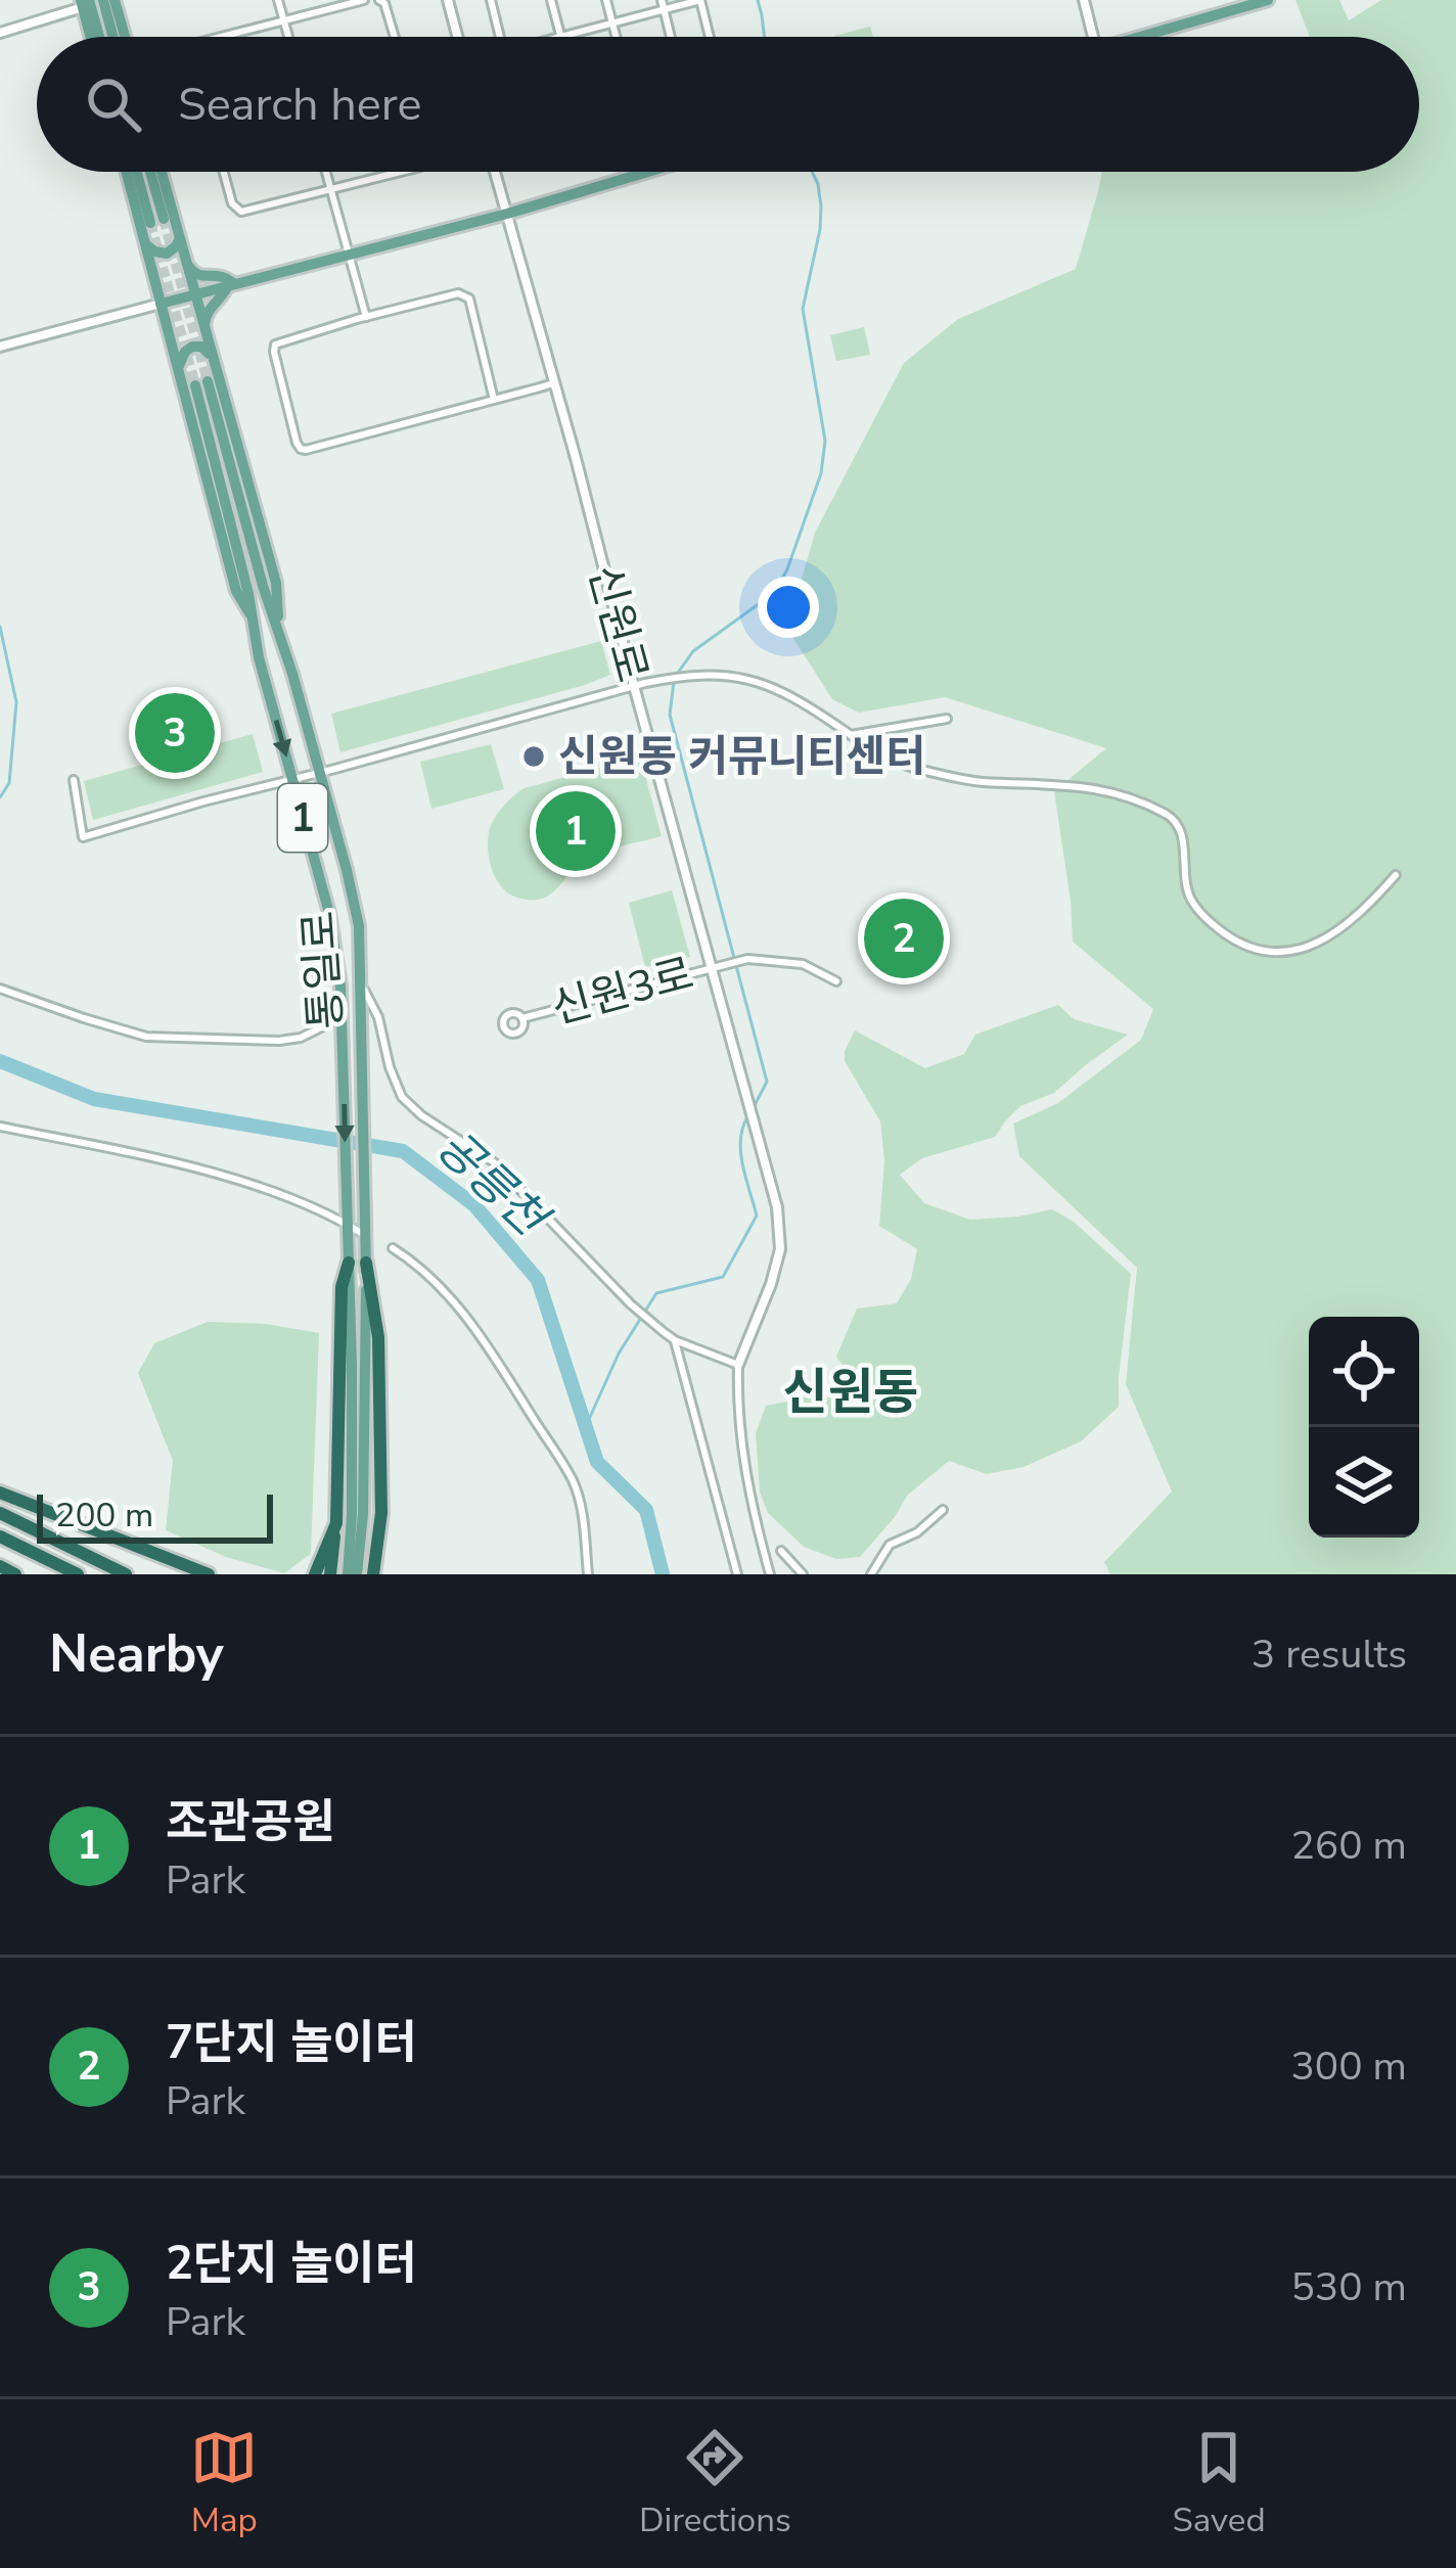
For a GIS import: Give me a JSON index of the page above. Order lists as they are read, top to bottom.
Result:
{
  "streets": {
    "main road": ["1", "통일로"],
    "street": ["신원로", "신원3로"]
  },
  "crossings": [
    ["신원로", "신원3로"]
  ],
  "districts": ["신원동"],
  "water": ["공릉천"],
  "places": ["신원동 커뮤니티센터"],
  "scale_bar": "200 m",
  "page": {
    "search": "Search here",
    "pins": ["3", "1", "2"],
    "scale": "200 m",
    "heading": ["Nearby", "3 results"],
    "list": [
      {
        "mark": "1",
        "name": "조관공원",
        "note": "Park",
        "value": "260 m"
      },
      {
        "mark": "2",
        "name": "7단지 놀이터",
        "note": "Park",
        "value": "300 m"
      },
      {
        "mark": "3",
        "name": "2단지 놀이터",
        "note": "Park",
        "value": "530 m"
      }
    ],
    "nav": ["Map", "Directions", "Saved"]
  }
}
